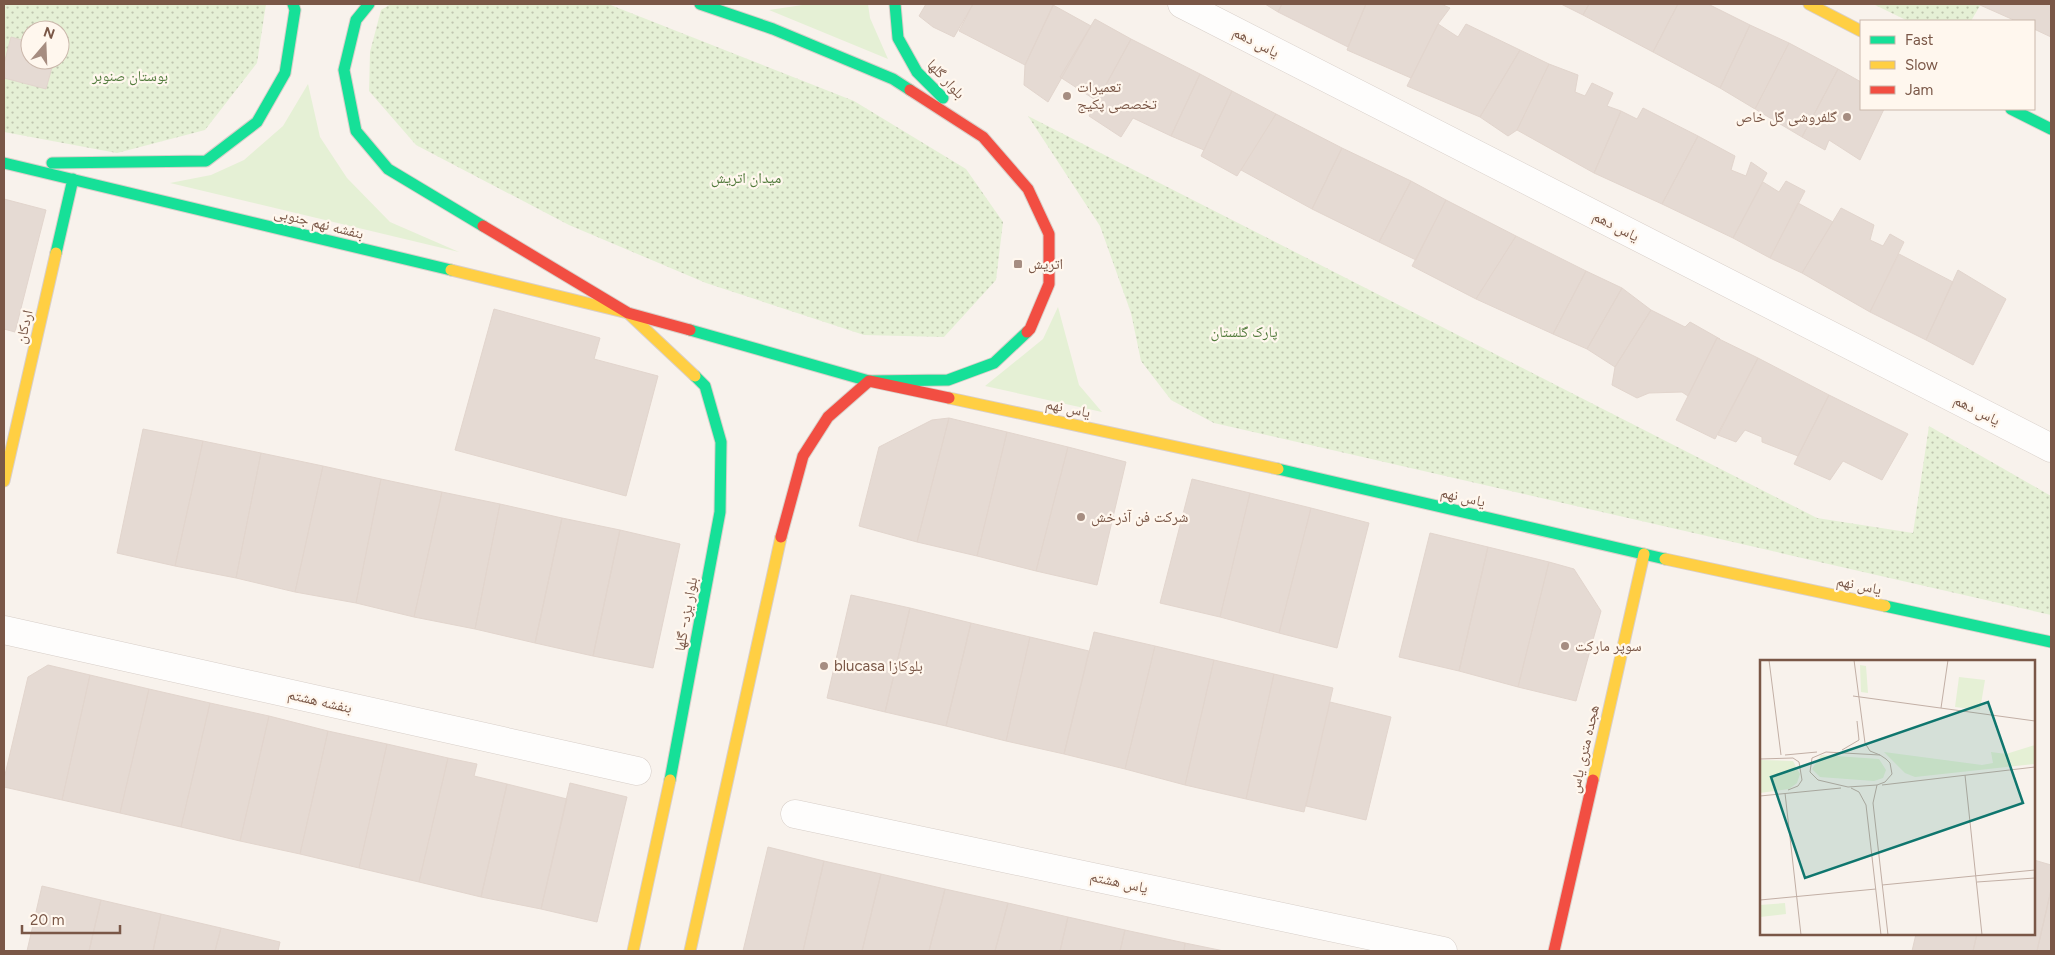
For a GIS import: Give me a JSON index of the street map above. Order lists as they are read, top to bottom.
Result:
{
  "streets": {
    "main road": [
      "بلوار گلها",
      "بنفشه نهم جنوبی",
      "اردکان",
      "یاس نهم",
      "بلوار یزد- گلها",
      "هجده متری یاس"
    ],
    "street": ["یاس دهم", "بنفشه هشتم", "یاس هشتم"]
  },
  "crossings": [
    ["بنفشه نهم جنوبی", "اردکان"],
    ["بنفشه نهم جنوبی", "بلوار یزد- گلها"],
    ["یاس نهم", "هجده متری یاس"]
  ],
  "parks": ["بوستان صنوبر", "میدان اتریش", "پارک گلستان"],
  "places": {
    "other": [
      "تعمیرات تخصصی پکیج",
      "گلفروشی گل خاص",
      "شرکت فن آذرخش",
      "سوپر مارکت",
      "blucasa بلوکازا"
    ],
    "transit": ["اتریش"]
  },
  "legend": ["Fast", "Slow", "Jam"],
  "scale_bar": "20 m",
  "north": "top"
}
